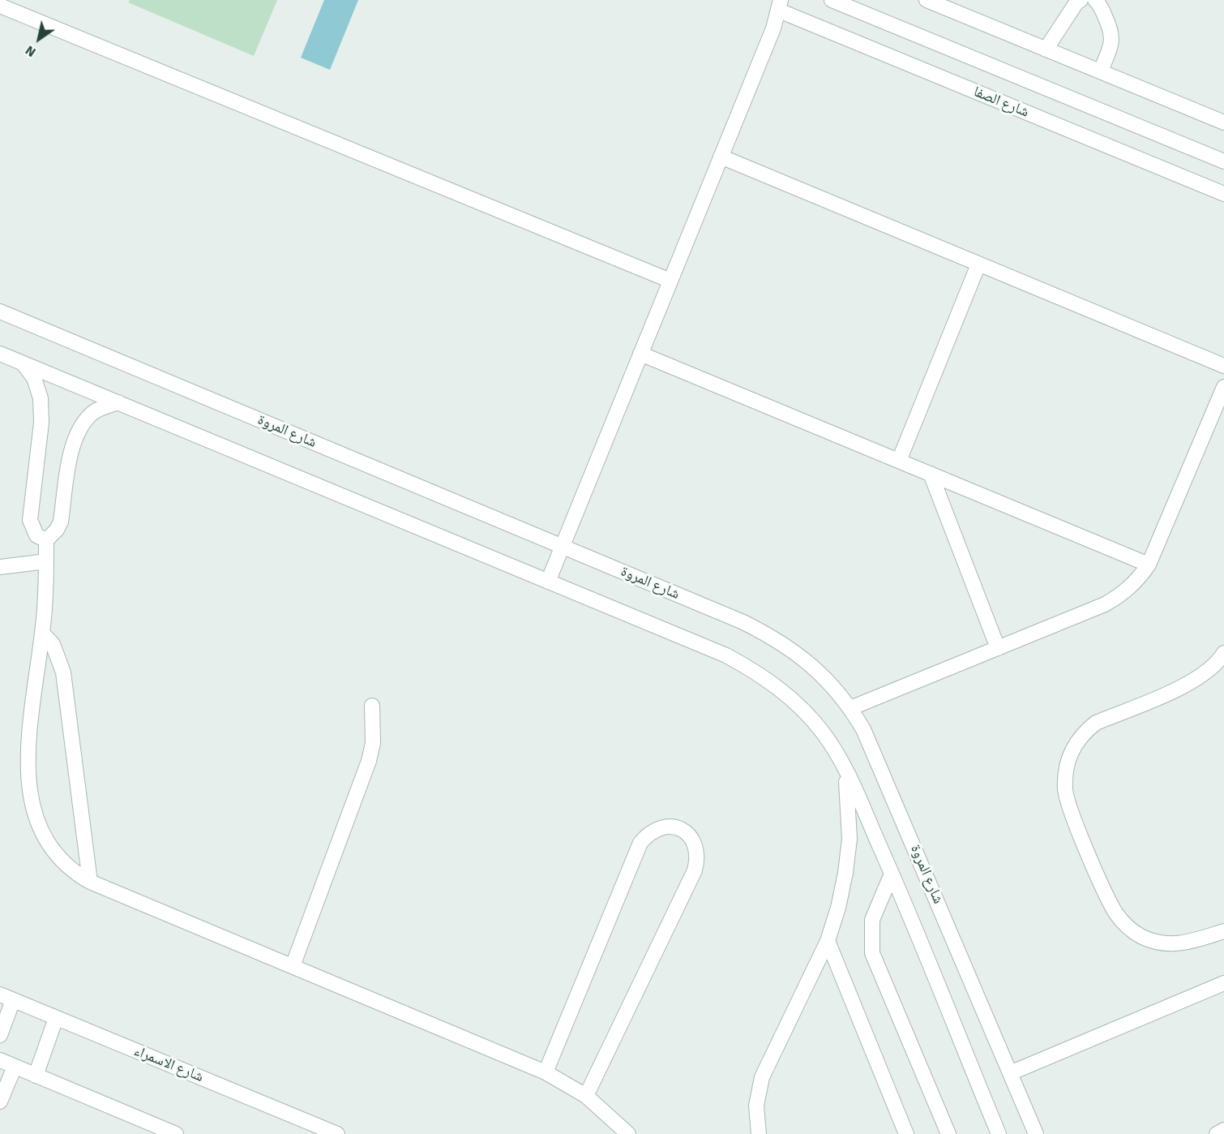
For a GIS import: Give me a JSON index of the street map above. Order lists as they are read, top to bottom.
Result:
{
  "streets": {
    "street": ["شارع الصفا", "شارع المروة", "شارع الاسمراء"]
  },
  "north": "bottom left"
}
